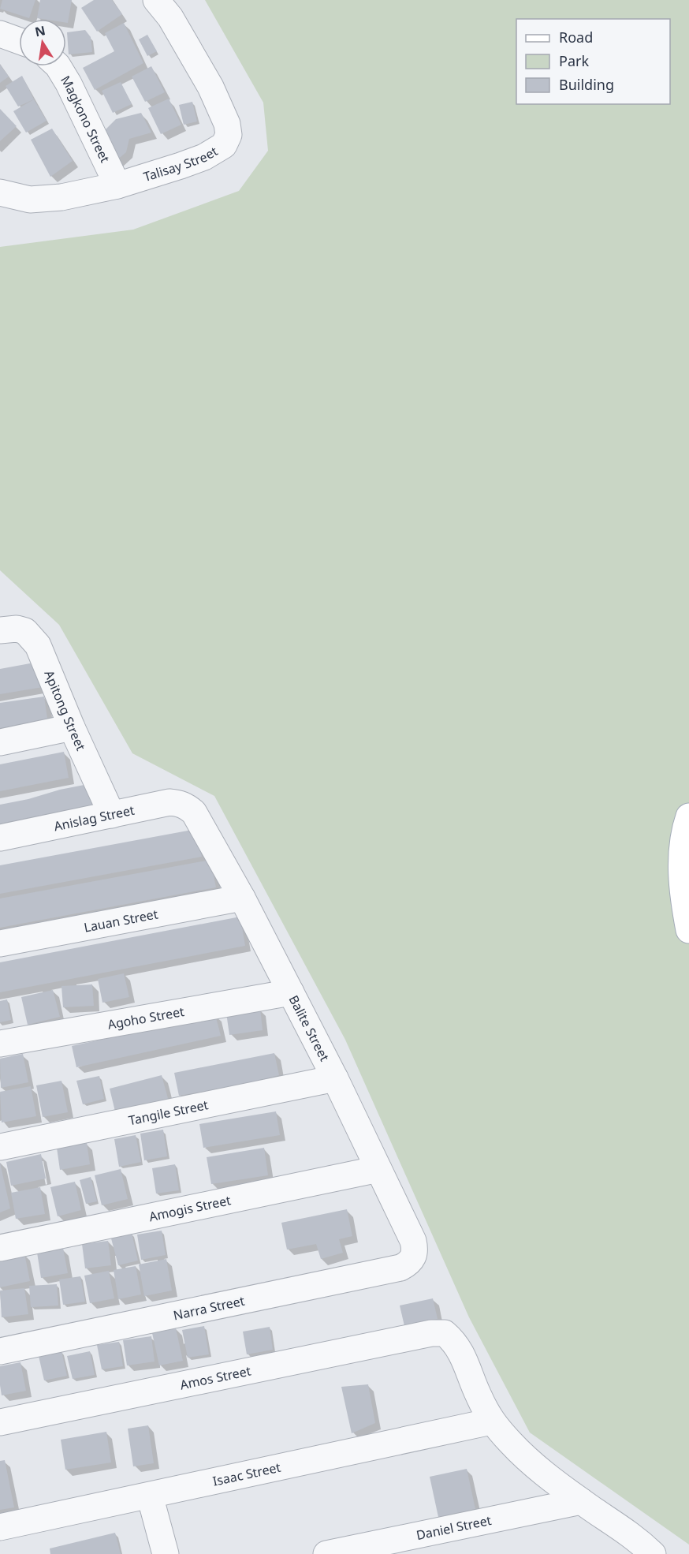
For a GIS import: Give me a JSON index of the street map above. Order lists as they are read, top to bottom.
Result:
{
  "streets": {
    "street": [
      "Magkono Street",
      "Talisay Street",
      "Apitong Street",
      "Anislag Street",
      "Lauan Street",
      "Agoho Street",
      "Balite Street",
      "Tangile Street",
      "Amogis Street",
      "Narra Street",
      "Amos Street",
      "Isaac Street",
      "Daniel Street"
    ]
  },
  "crossings": [
    ["Magkono Street", "Talisay Street"],
    ["Apitong Street", "Anislag Street"],
    ["Anislag Street", "Balite Street"],
    ["Lauan Street", "Balite Street"],
    ["Agoho Street", "Balite Street"],
    ["Balite Street", "Tangile Street"],
    ["Balite Street", "Amogis Street"],
    ["Balite Street", "Narra Street"],
    ["Amos Street", "Isaac Street"]
  ],
  "legend": ["Road", "Park", "Building"],
  "north": "top"
}
